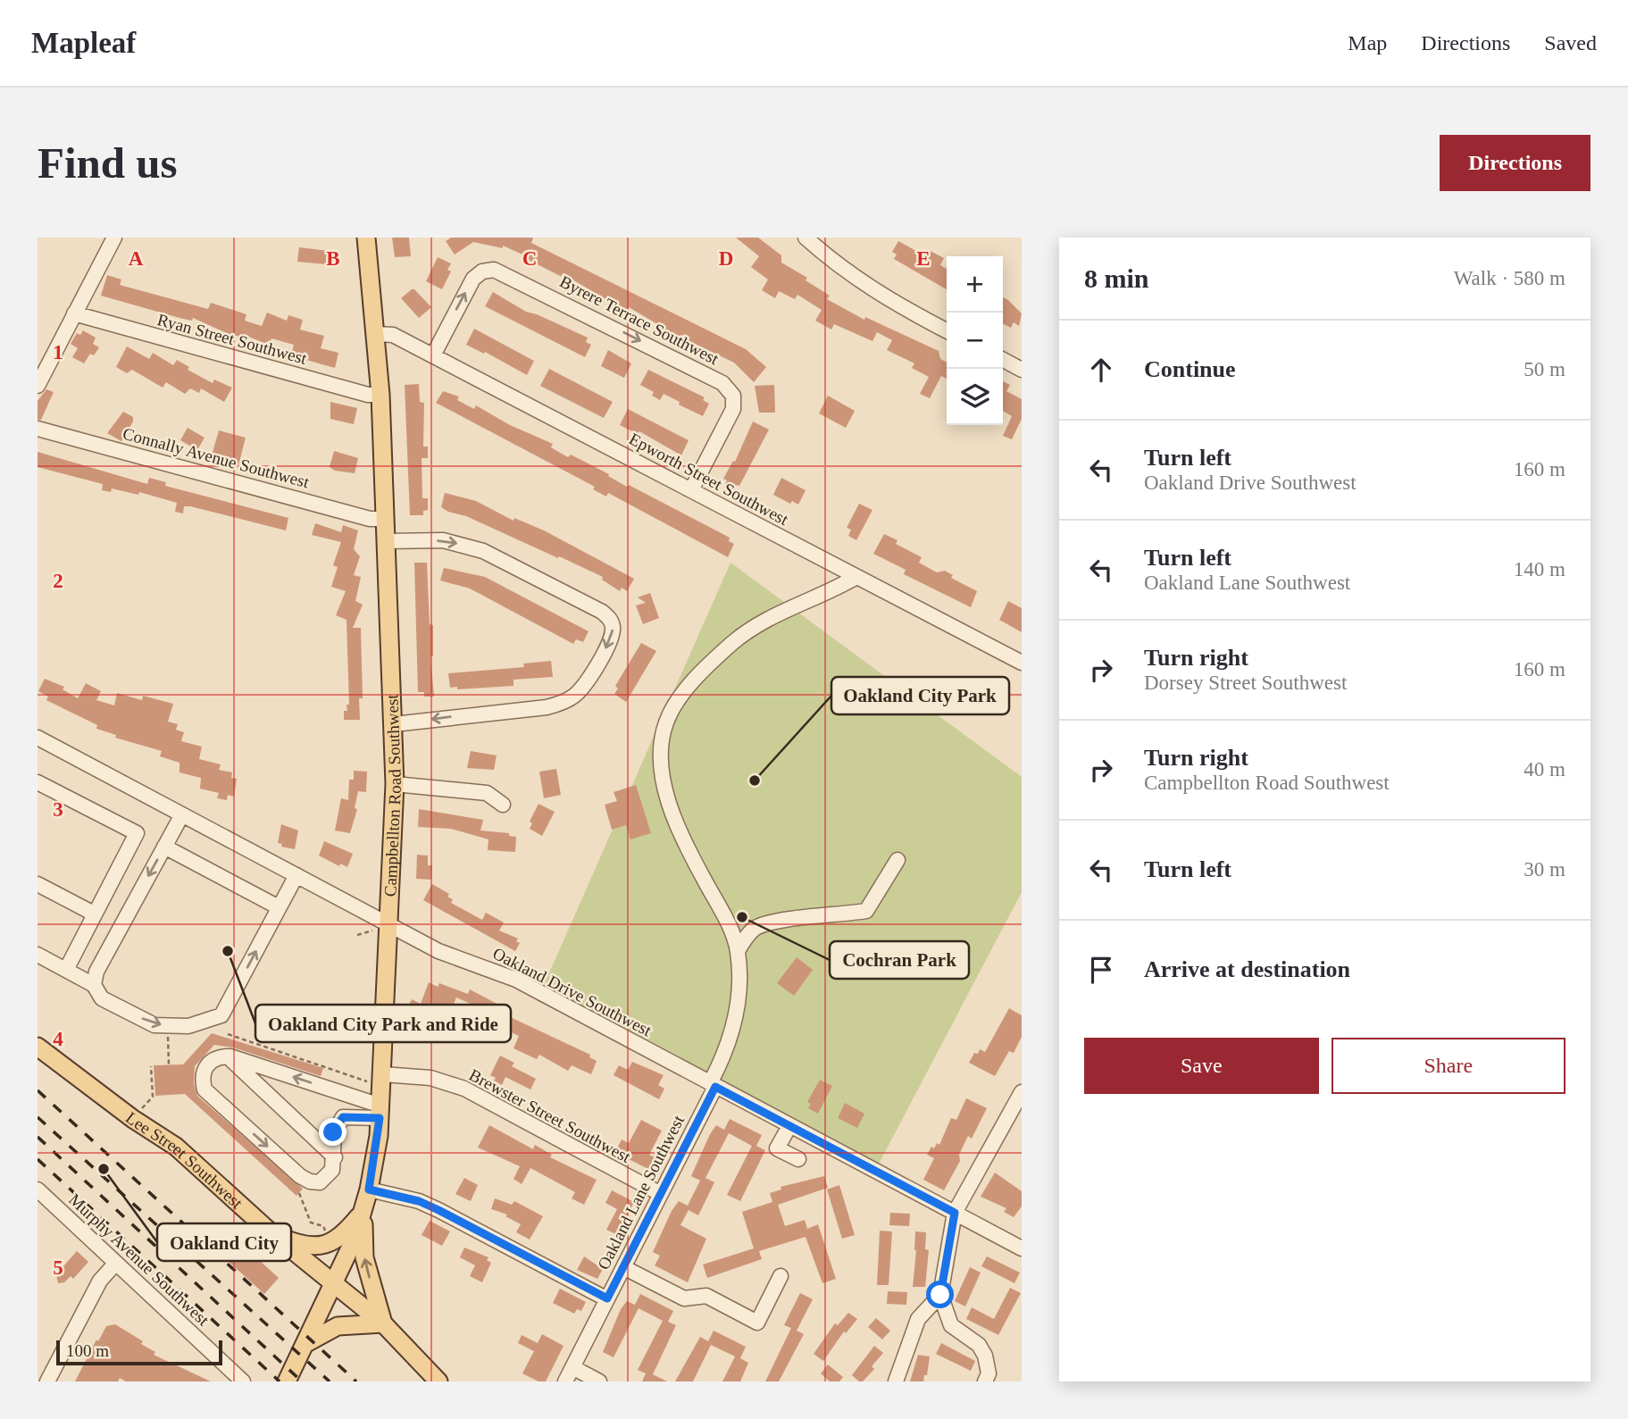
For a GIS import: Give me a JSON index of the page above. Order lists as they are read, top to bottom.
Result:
{
  "streets": {
    "main road": ["Campbellton Road Southwest", "Lee Street Southwest"],
    "street": [
      "Byrere Terrace Southwest",
      "Ryan Street Southwest",
      "Connally Avenue Southwest",
      "Epworth Street Southwest",
      "Oakland Drive Southwest",
      "Brewster Street Southwest",
      "Oakland Lane Southwest",
      "Murphy Avenue Southwest"
    ]
  },
  "crossings": [
    ["Byrere Terrace Southwest", "Epworth Street Southwest"],
    ["Ryan Street Southwest", "Campbellton Road Southwest"],
    ["Connally Avenue Southwest", "Campbellton Road Southwest"],
    ["Epworth Street Southwest", "Campbellton Road Southwest"],
    ["Campbellton Road Southwest", "Oakland Drive Southwest"],
    ["Campbellton Road Southwest", "Brewster Street Southwest"],
    ["Campbellton Road Southwest", "Lee Street Southwest"],
    ["Oakland Drive Southwest", "Oakland Lane Southwest"],
    ["Brewster Street Southwest", "Oakland Lane Southwest"]
  ],
  "places": [
    "Oakland City Park",
    "Cochran Park",
    "Oakland City Park and Ride",
    "Oakland City"
  ],
  "scale_bar": "100 m",
  "page": {
    "header": "Mapleaf",
    "nav": ["Map", "Directions", "Saved"],
    "buttons": [
      "Directions",
      ["Save", "Share"]
    ],
    "title": "Find us",
    "heading": ["8 min", "Walk · 580 m"],
    "map_buttons": ["+", "−"],
    "list": [
      ["Continue", "50 m"],
      ["Turn left", "Oakland Drive Southwest", "160 m"],
      ["Turn left", "Oakland Lane Southwest", "140 m"],
      ["Turn right", "Dorsey Street Southwest", "160 m"],
      ["Turn right", "Campbellton Road Southwest", "40 m"],
      ["Turn left", "30 m"],
      "Arrive at destination"
    ],
    "scale": "100 m"
  },
  "grid": {
    "columns": [
      "A",
      "B",
      "C",
      "D",
      "E"
    ],
    "rows": [
      "1",
      "2",
      "3",
      "4",
      "5"
    ]
  }
}
